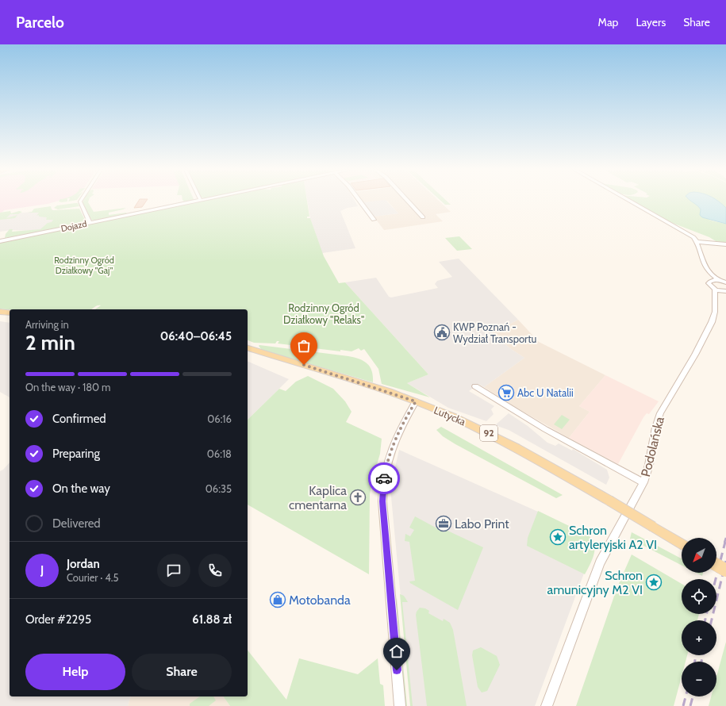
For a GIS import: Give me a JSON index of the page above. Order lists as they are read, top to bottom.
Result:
{
  "streets": {
    "main road": ["Lutycka", "92"],
    "street": ["Dojazd", "Podolańska"]
  },
  "parks": ["Rodzinny Ogród Działkowy \"Gaj\"", "Rodzinny Ogród Działkowy \"Relaks\""],
  "places": {
    "public building": ["KWP Poznań - Wydział Transportu"],
    "supermarket": ["Abc U Natalii"],
    "church": ["Kaplica cmentarna"],
    "office": ["Labo Print"],
    "place": ["Schron artyleryjski A2 VI", "Schron amunicyjny M2 VI"],
    "shop": ["Motobanda"]
  },
  "north": "bottom left",
  "page": {
    "header": "Parcelo",
    "nav": ["Map", "Layers", "Share"],
    "heading": ["2 min", "Arriving in", "06:40–06:45"],
    "panel": [
      "Jordan",
      "Courier · 4.5",
      "Order #2295",
      "61.88 zł"
    ],
    "bar": "On the way · 180 m",
    "list": [
      ["Confirmed", "06:16"],
      ["Preparing", "06:18"],
      ["On the way", "06:35"],
      "Delivered"
    ],
    "map_buttons": ["+", "−"],
    "round": "J",
    "buttons": ["Help", "Share"]
  }
}
